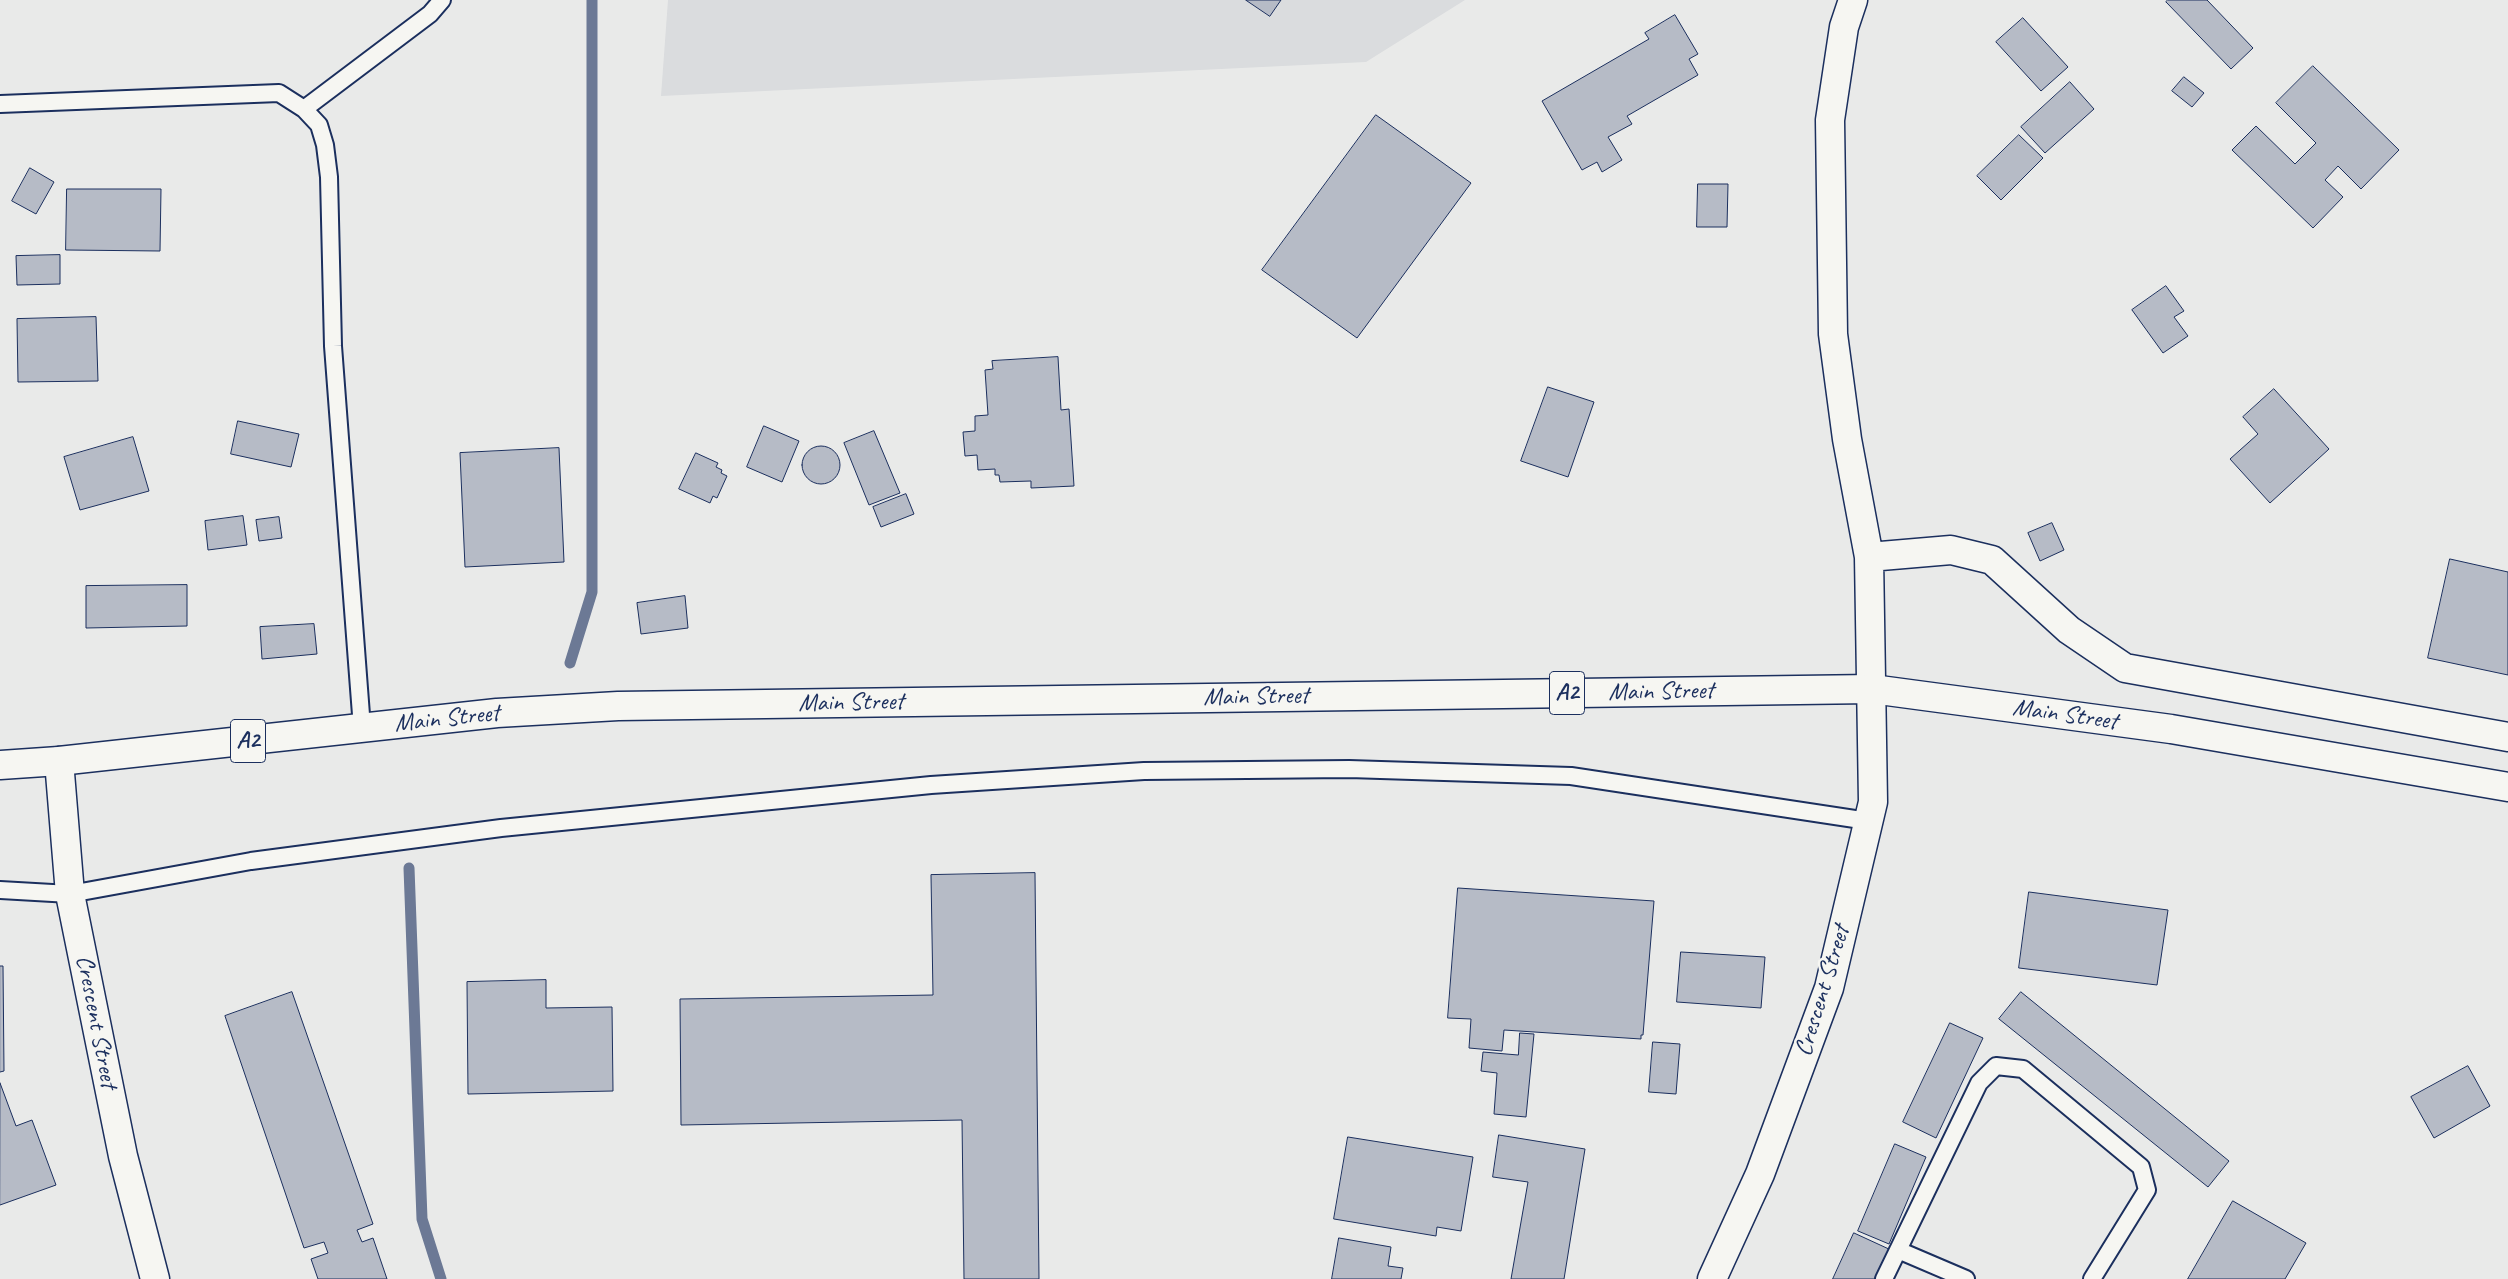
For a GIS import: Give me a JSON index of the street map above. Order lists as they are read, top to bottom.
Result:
{
  "streets": {
    "main road": ["Main Street", "A2", "Crescent Street"]
  },
  "crossings": [
    ["Main Street", "Crescent Street"]
  ]
}
